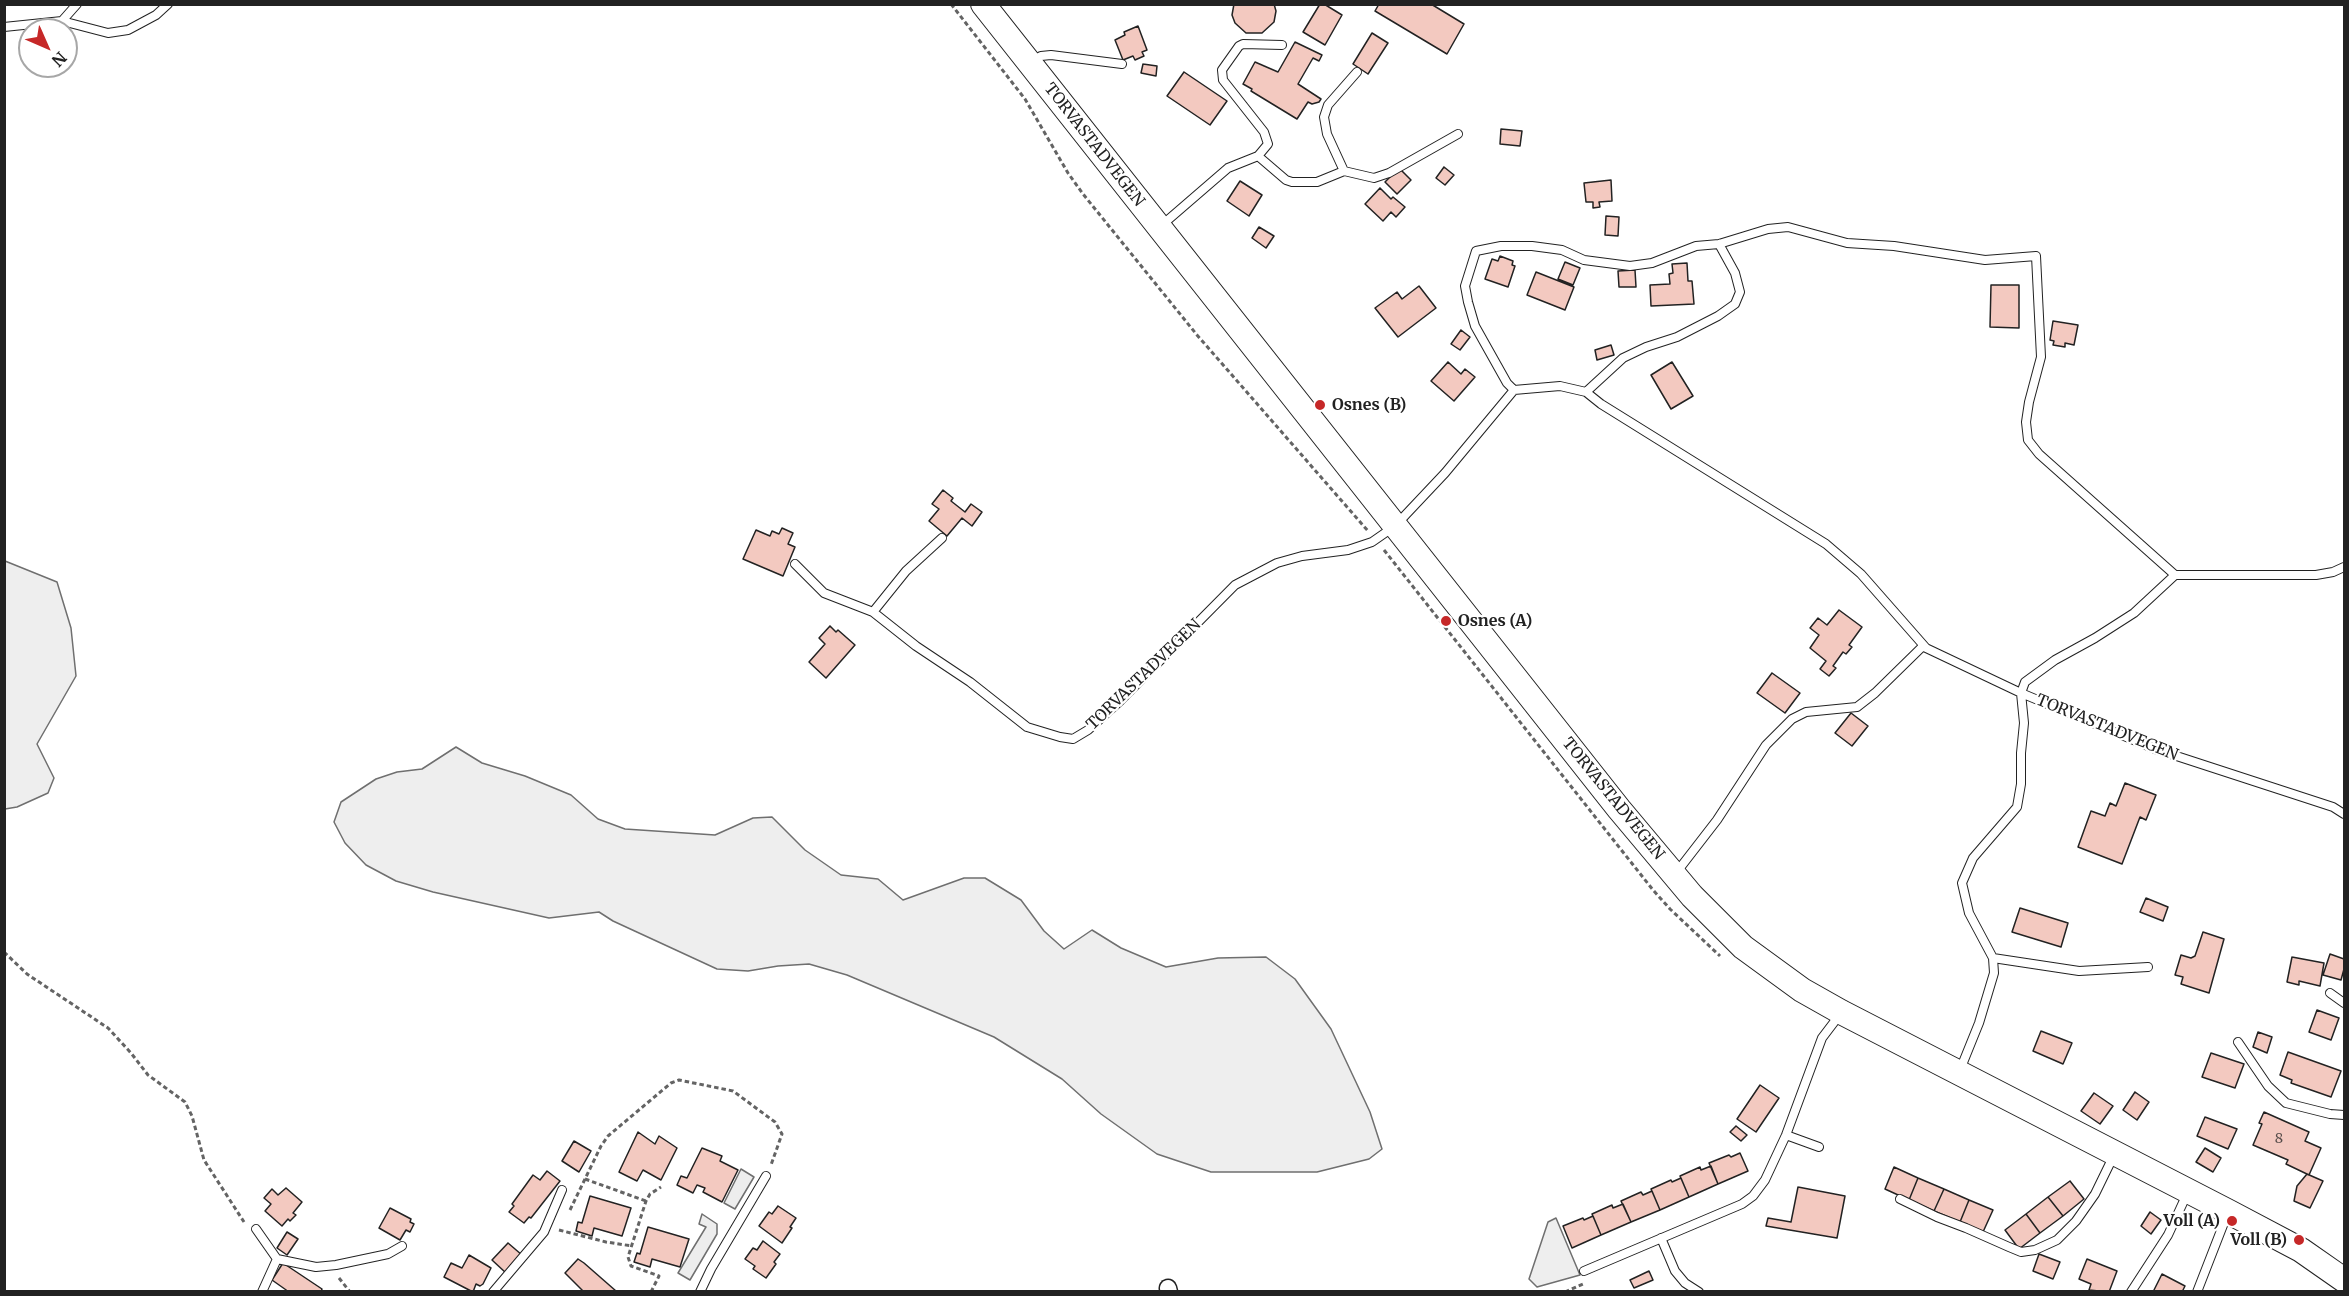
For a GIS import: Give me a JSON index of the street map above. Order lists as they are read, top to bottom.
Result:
{
  "streets": {
    "main road": ["TORVASTADVEGEN"]
  },
  "places": [
    "Osnes (B)",
    "Osnes (A)",
    "Voll (A)",
    "Voll (B)"
  ],
  "house_numbers": ["8"],
  "north": "bottom right"
}
